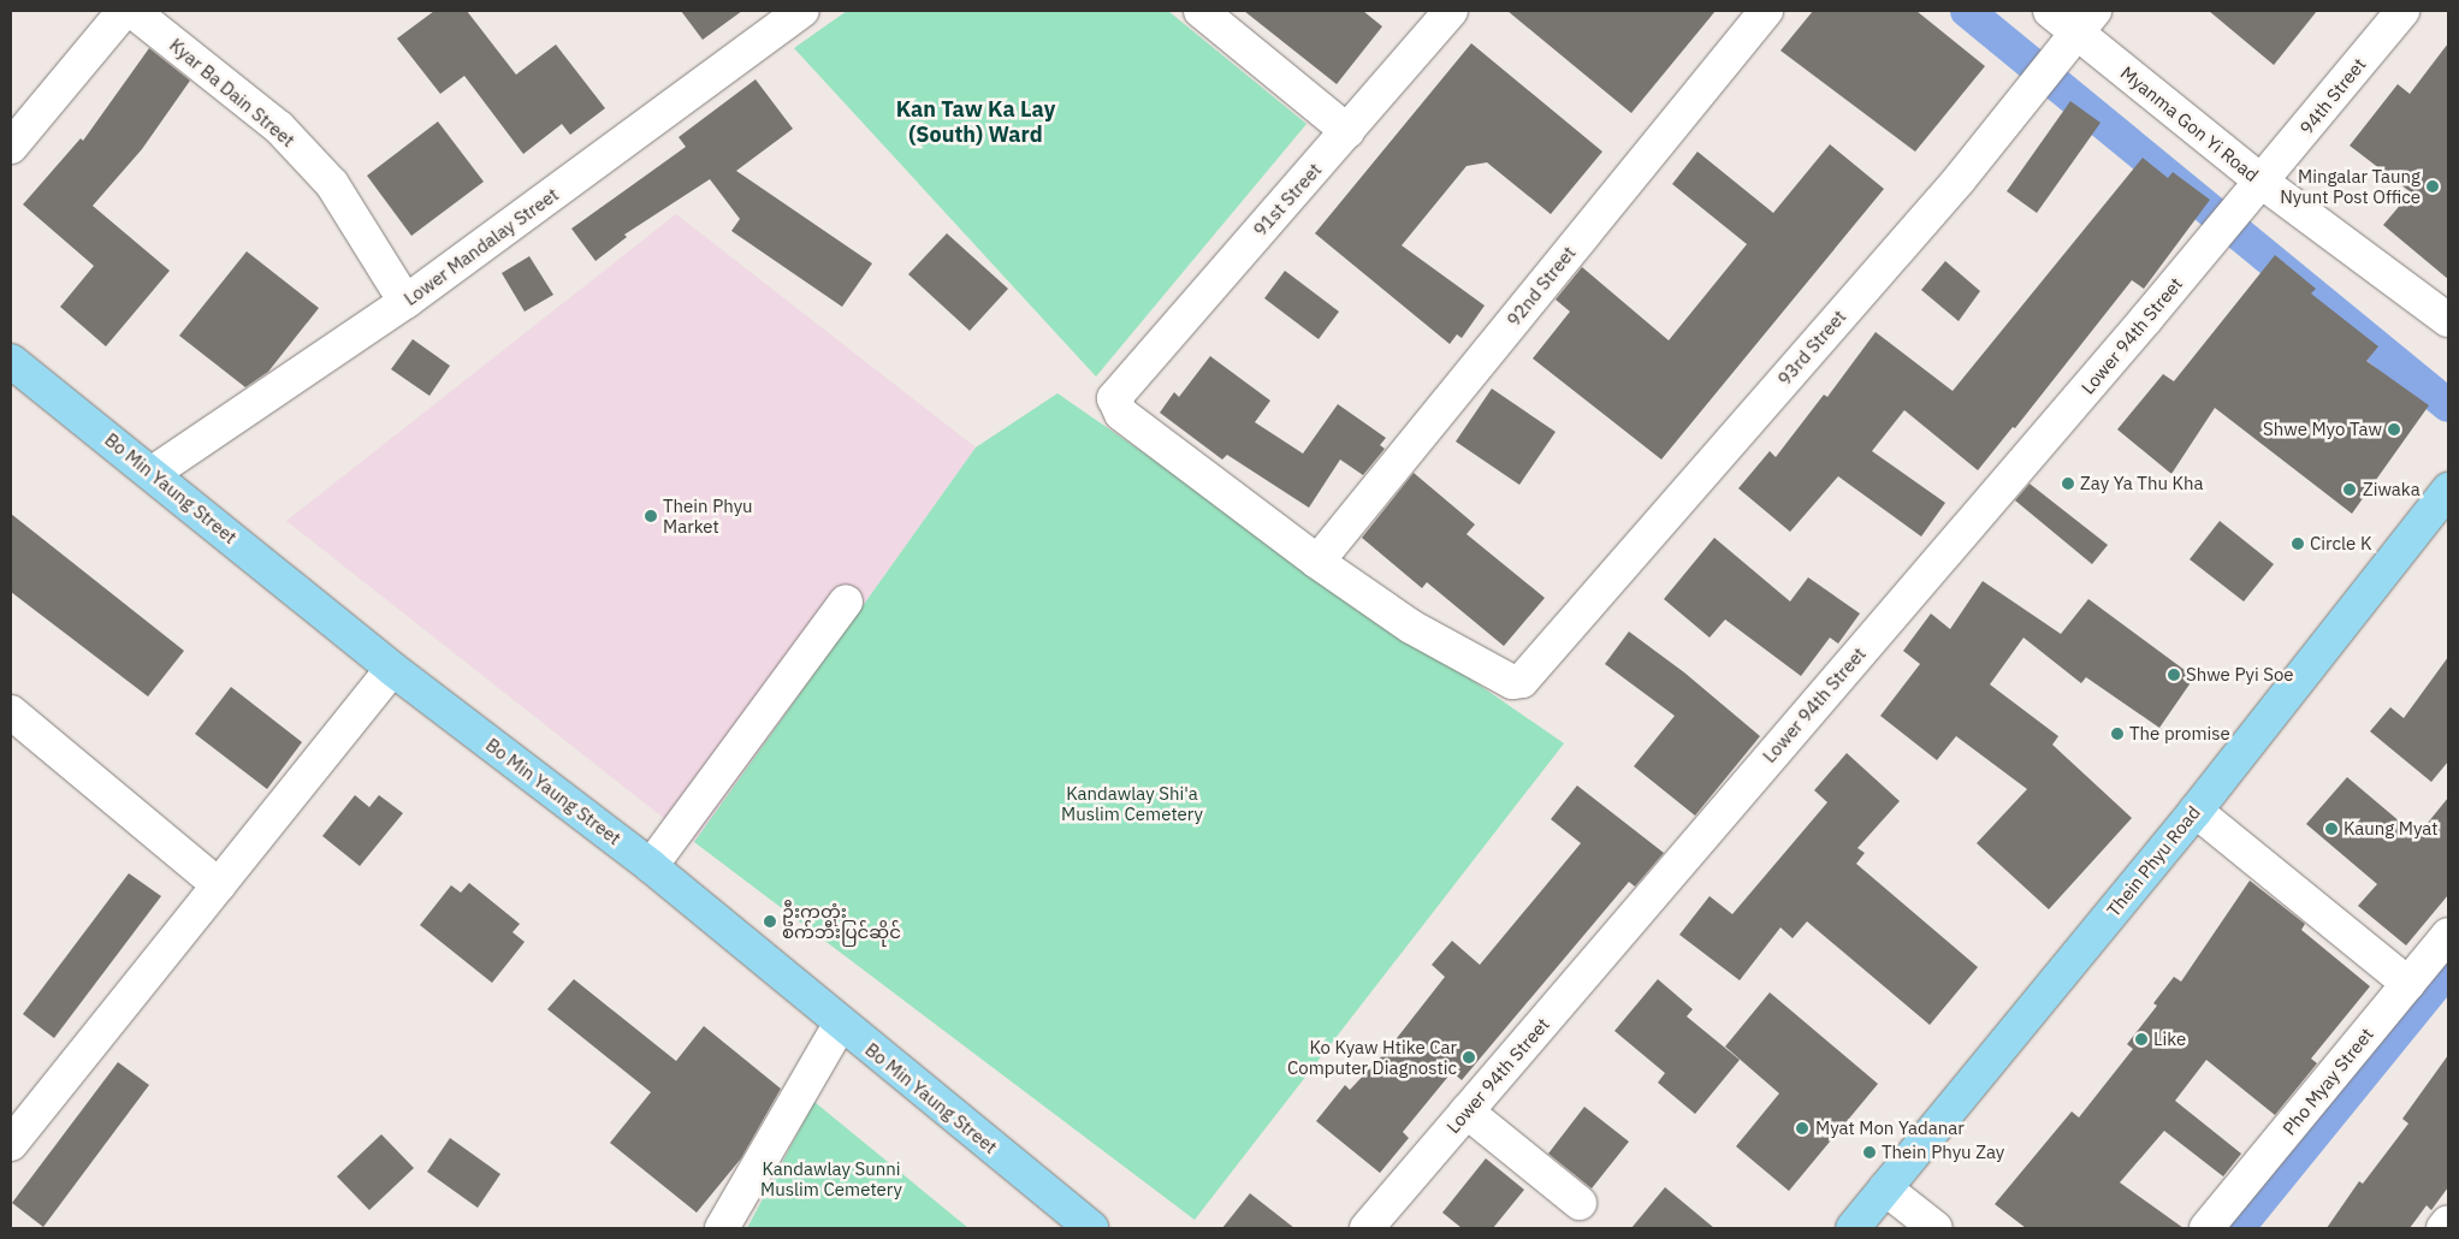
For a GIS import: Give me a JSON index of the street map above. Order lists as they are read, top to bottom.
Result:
{
  "streets": {
    "main road": ["Bo Min Yaung Street", "Thein Phyu Road"],
    "street": [
      "Kyar Ba Dain Street",
      "94th Street",
      "Myanma Gon Yi Road",
      "91st Street",
      "Lower Mandalay Street",
      "92nd Street",
      "Lower 94th Street",
      "93rd Street",
      "Pho Myay Street"
    ]
  },
  "crossings": [
    ["Kyar Ba Dain Street", "Lower Mandalay Street"],
    ["94th Street", "Myanma Gon Yi Road"],
    ["94th Street", "Lower 94th Street"],
    ["Myanma Gon Yi Road", "Lower 94th Street"],
    ["Myanma Gon Yi Road", "93rd Street"],
    ["91st Street", "92nd Street"],
    ["91st Street", "93rd Street"],
    ["Lower Mandalay Street", "Bo Min Yaung Street"],
    ["92nd Street", "93rd Street"]
  ],
  "districts": ["Kan Taw Ka Lay (South) Ward"],
  "parks": ["Kandawlay Shi'a Muslim Cemetery", "Kandawlay Sunni Muslim Cemetery"],
  "places": [
    "Mingalar Taung Nyunt Post Office",
    "Shwe Myo Taw",
    "Zay Ya Thu Kha",
    "Ziwaka",
    "Thein Phyu Market",
    "Circle K",
    "Shwe Pyi Soe",
    "The promise",
    "Kaung Myat",
    "ဦးကတုံး စက်ဘီးပြင်ဆိုင်",
    "Like",
    "Ko Kyaw Htike Car Computer Diagnostic",
    "Myat Mon Yadanar",
    "Thein Phyu Zay"
  ]
}
